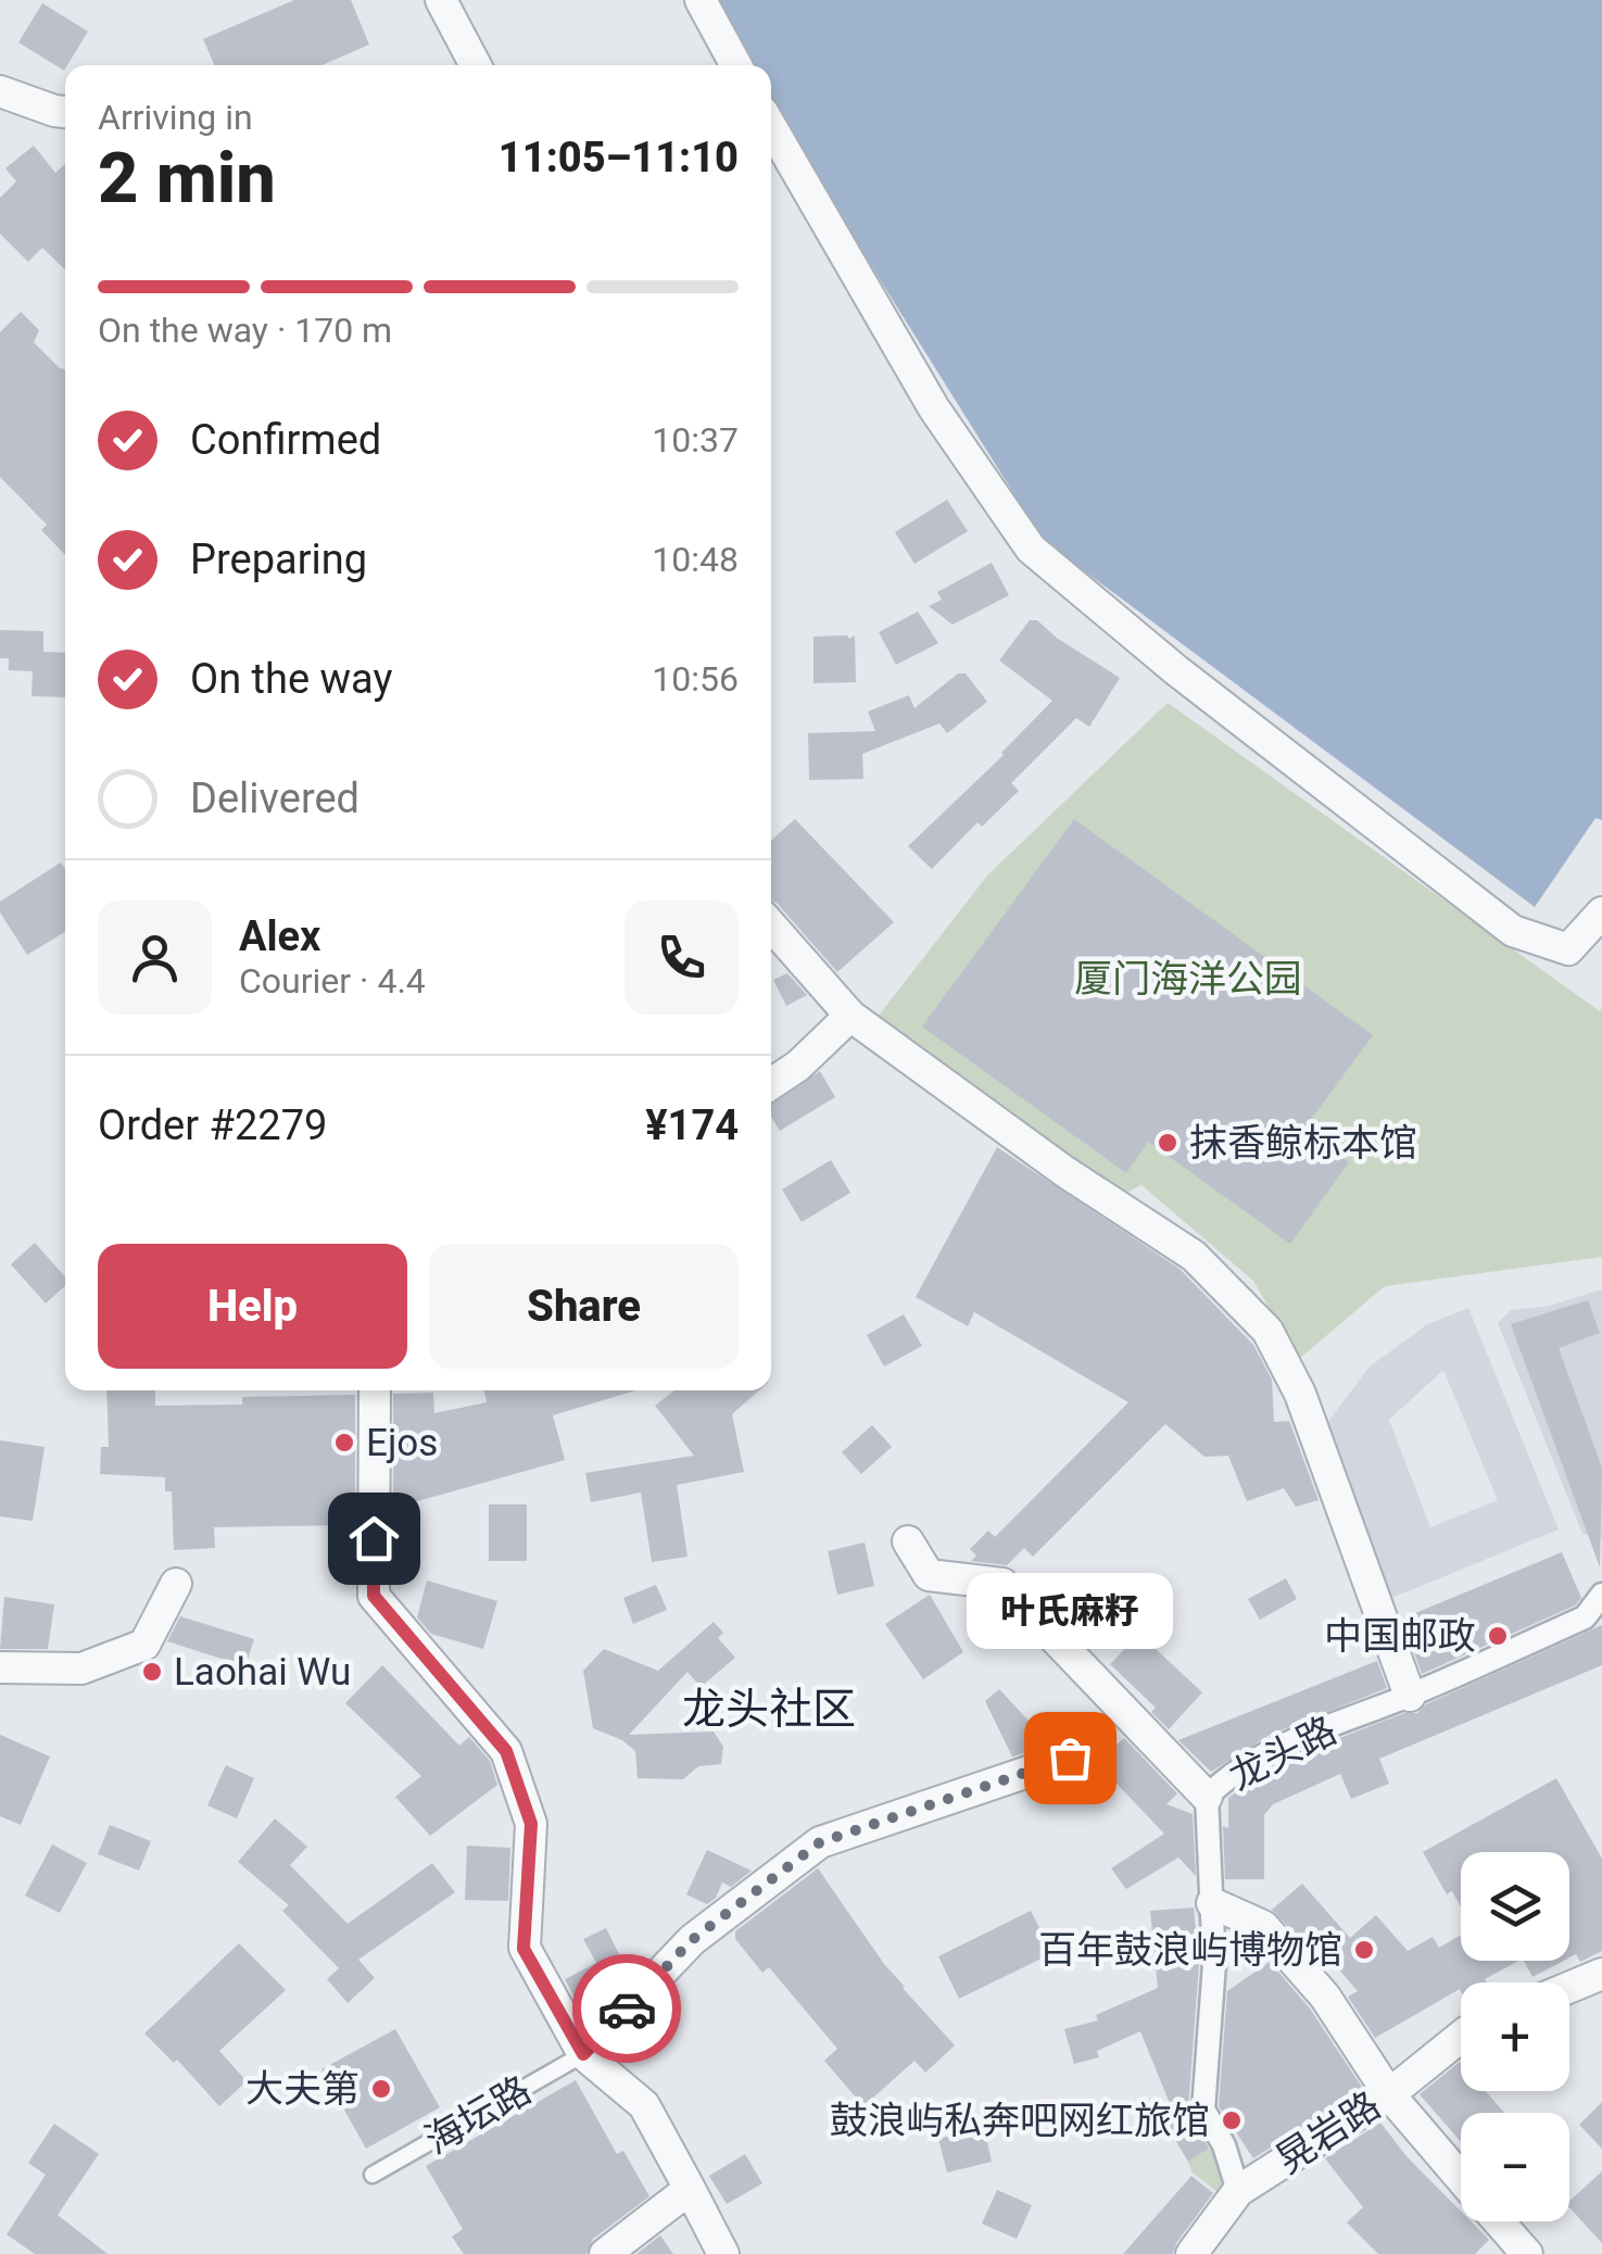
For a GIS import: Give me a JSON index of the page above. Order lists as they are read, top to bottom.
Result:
{
  "streets": {
    "street": ["龙头路", "晃岩路"],
    "lane": ["海坛路"]
  },
  "crossings": [
    ["龙头路", "晃岩路"]
  ],
  "districts": ["龙头社区"],
  "parks": ["厦门海洋公园"],
  "places": [
    "抹香鲸标本馆",
    "Ejos",
    "中国邮政",
    "Laohai Wu",
    "叶氏麻籽",
    "百年鼓浪屿博物馆",
    "大夫第",
    "鼓浪屿私奔吧网红旅馆"
  ],
  "page": {
    "heading": ["2 min", "Arriving in", "11:05–11:10"],
    "panel": [
      "Alex",
      "Courier · 4.4",
      "Order #2279",
      "¥174"
    ],
    "bar": "On the way · 170 m",
    "list": [
      ["Confirmed", "10:37"],
      ["Preparing", "10:48"],
      ["On the way", "10:56"],
      "Delivered"
    ],
    "buttons": ["Help", "Share"],
    "bubble": "叶氏麻籽",
    "map_buttons": ["+", "−"]
  }
}
